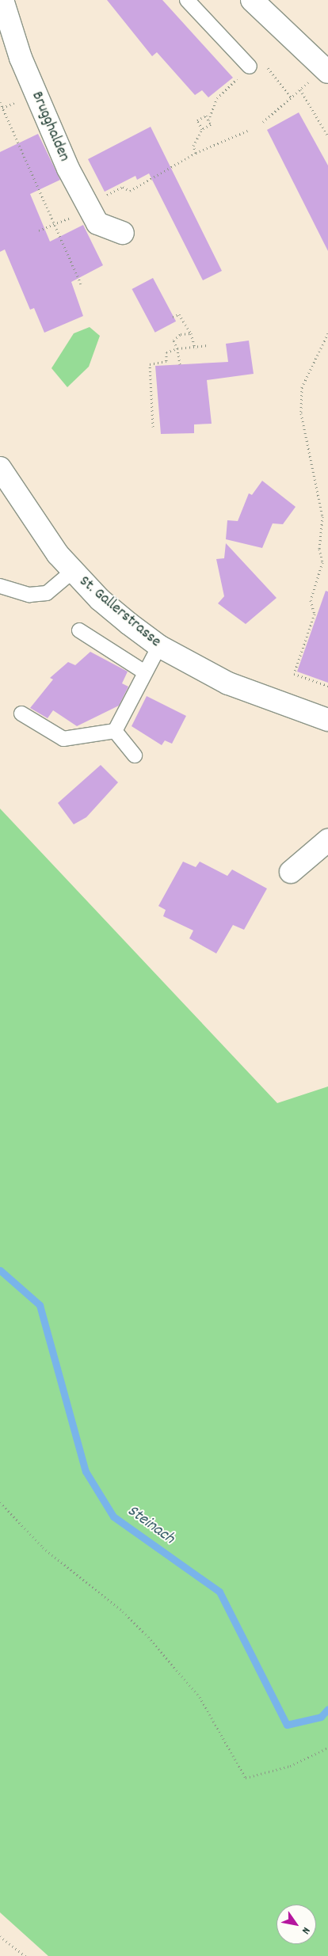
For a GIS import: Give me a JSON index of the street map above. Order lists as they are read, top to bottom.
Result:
{
  "streets": {
    "main road": ["Brugghalden", "St. Gallerstrasse"]
  },
  "water": ["Steinach"],
  "north": "bottom right"
}
